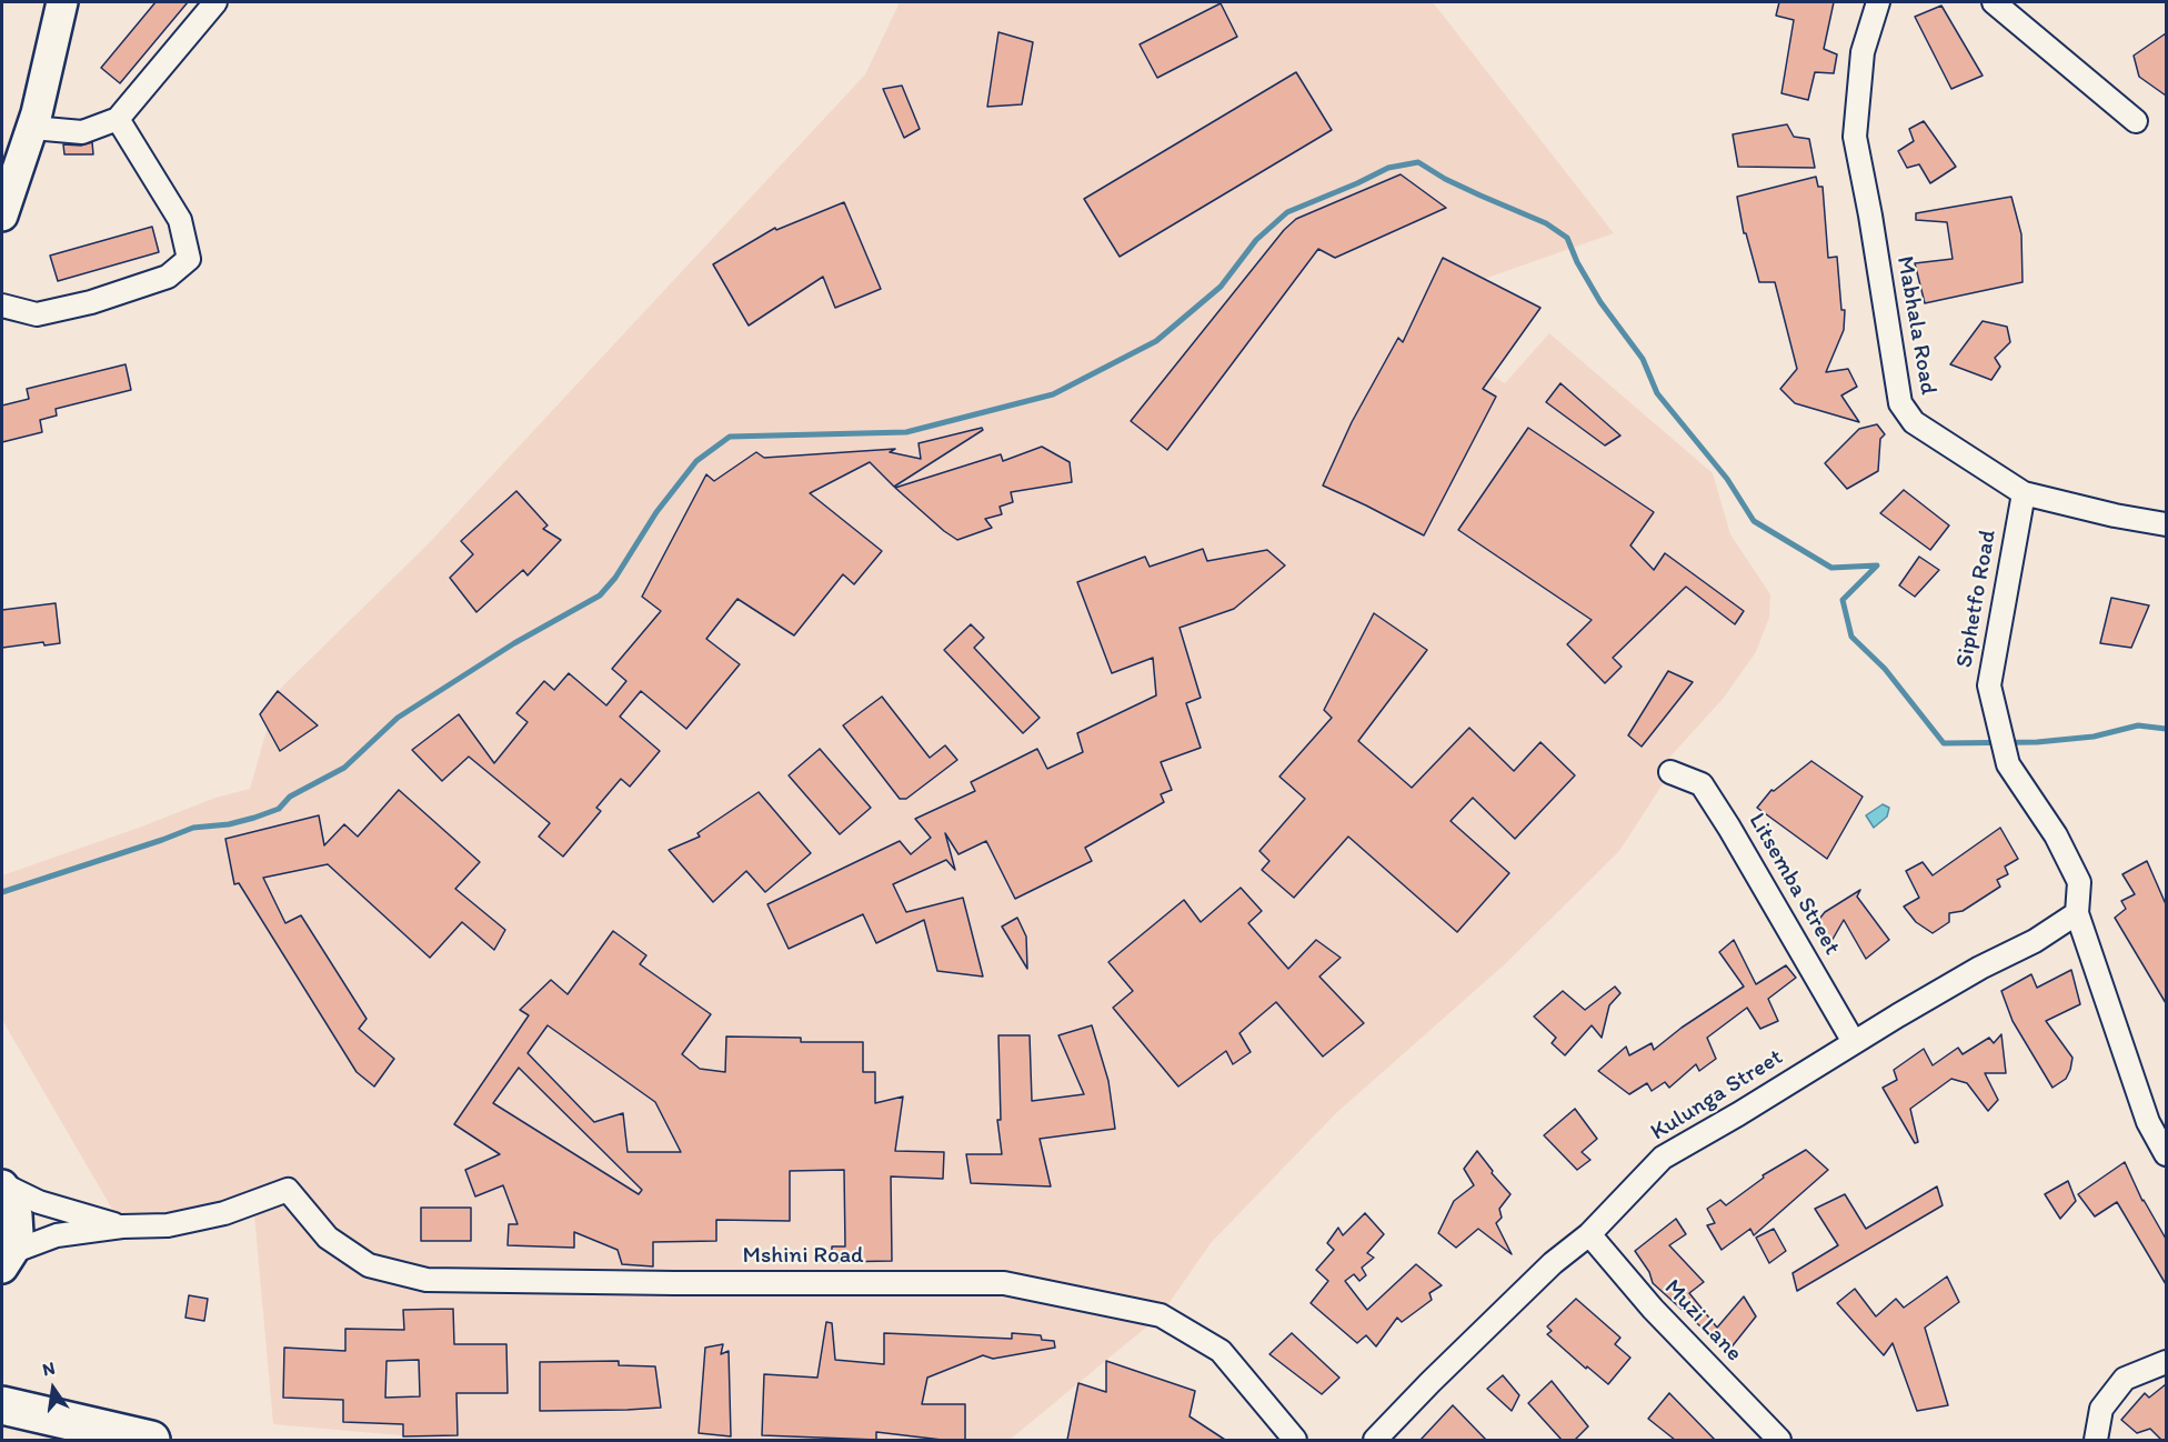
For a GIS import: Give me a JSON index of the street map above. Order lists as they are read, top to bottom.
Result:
{
  "streets": {
    "street": [
      "Mabhala Road",
      "Siphetfo Road",
      "Litsemba Street",
      "Kulunga Street",
      "Mshini Road",
      "Muzi Lane"
    ]
  },
  "crossings": [
    ["Mabhala Road", "Siphetfo Road"],
    ["Siphetfo Road", "Kulunga Street"],
    ["Litsemba Street", "Kulunga Street"],
    ["Kulunga Street", "Muzi Lane"]
  ],
  "north": "top"
}
